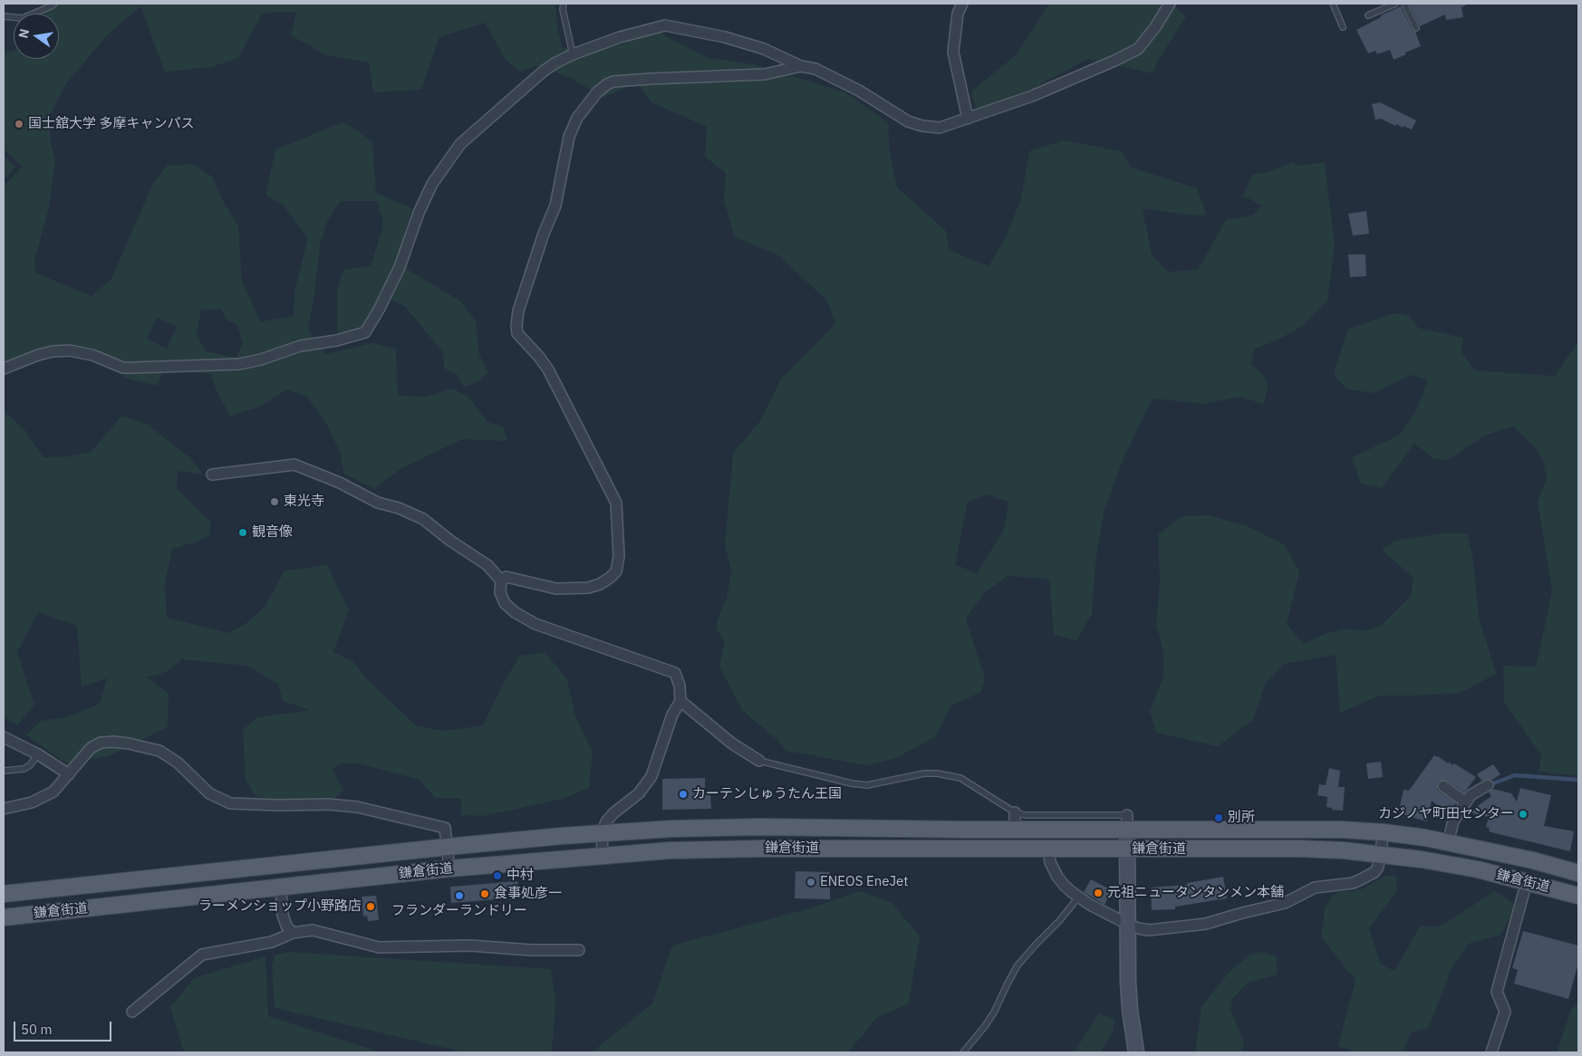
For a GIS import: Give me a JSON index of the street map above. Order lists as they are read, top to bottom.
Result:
{
  "streets": {
    "main road": ["鎌倉街道"]
  },
  "places": [
    "国士舘大学 多摩キャンパス",
    "東光寺",
    "観音像",
    "カーテンじゅうたん王国",
    "カジノヤ町田センター",
    "別所",
    "中村",
    "ENEOS EneJet",
    "元祖ニュータンタンメン本舗",
    "食事処彦一",
    "フランダーランドリー",
    "ラーメンショップ小野路店"
  ],
  "scale_bar": "50 m",
  "north": "left"
}
